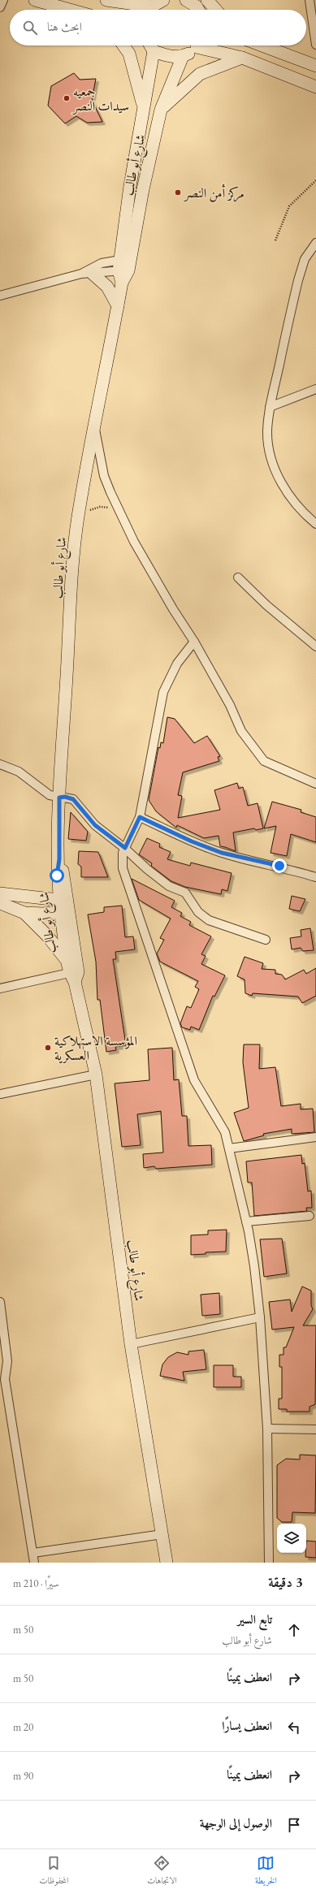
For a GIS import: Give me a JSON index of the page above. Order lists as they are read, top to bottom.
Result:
{
  "streets": {
    "street": ["شارع أبو طالب"]
  },
  "places": ["جمعيه سيدات النصر", "مركز أمن النصر", "المؤسسة الاستهلاكية العسكرية"],
  "page": {
    "search": "ابحث هنا",
    "heading": ["3 دقيقة", "سيرًا · 210 m"],
    "list": [
      ["تابع السير", "شارع أبو طالب", "50 m"],
      ["انعطف يمينًا", "50 m"],
      ["انعطف يسارًا", "20 m"],
      ["انعطف يمينًا", "90 m"],
      "الوصول إلى الوجهة"
    ],
    "nav": ["الخريطة", "الاتجاهات", "المحفوظات"]
  }
}
